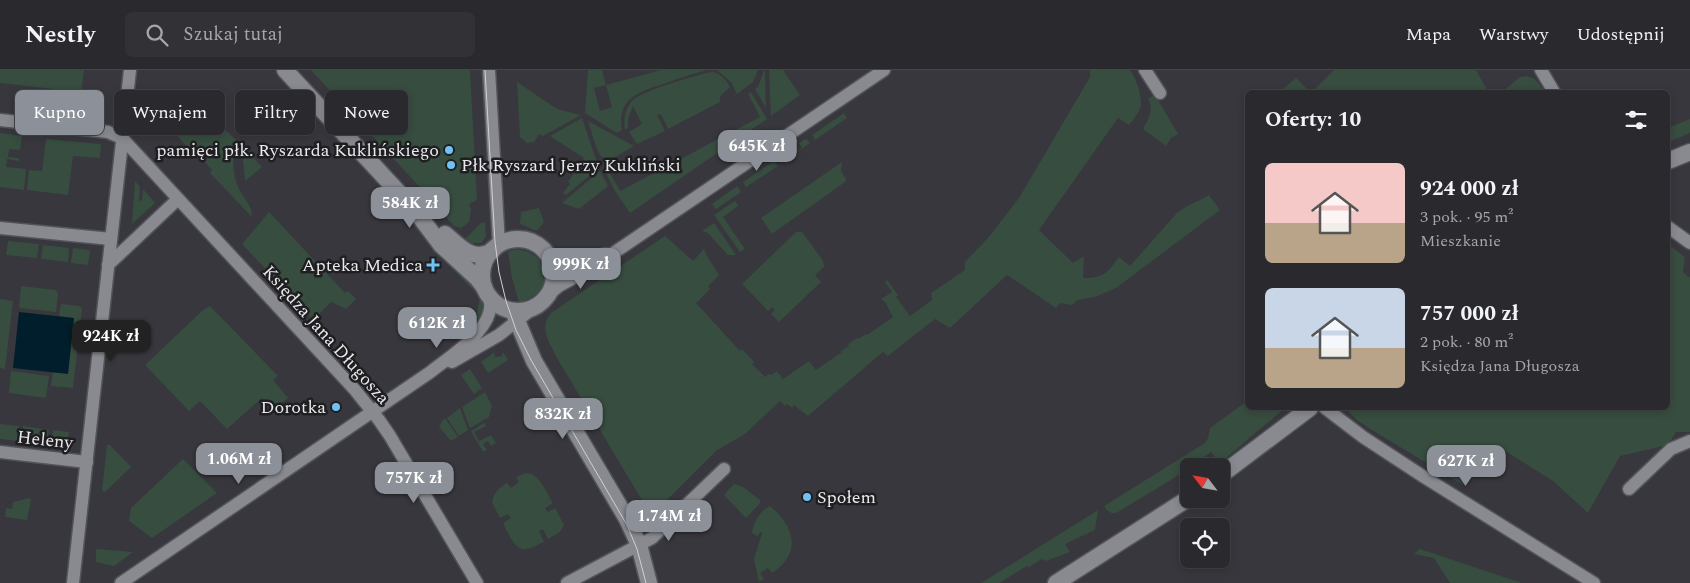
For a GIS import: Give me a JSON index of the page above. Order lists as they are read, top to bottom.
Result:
{
  "streets": {
    "street": ["Księdza Jana Długosza", "Heleny"]
  },
  "places": {
    "other": [
      "pamięci płk. Ryszarda Kuklińskiego",
      "Płk Ryszard Jerzy Kukliński",
      "Dorotka",
      "Społem"
    ],
    "health": ["Apteka Medica"]
  },
  "north": "top left",
  "page": {
    "header": "Nestly",
    "search": "Szukaj tutaj",
    "nav": ["Mapa", "Warstwy", "Udostępnij"],
    "chip": [
      "Kupno",
      "Wynajem",
      "Filtry",
      "Nowe"
    ],
    "heading": "Oferty: 10",
    "price": [
      "645K zł",
      "584K zł",
      "999K zł",
      "612K zł",
      "924K zł",
      "832K zł",
      "1.06M zł",
      "627K zł",
      "757K zł",
      "1.74M zł"
    ],
    "list": [
      {
        "name": "924 000 zł",
        "note": "3 pok. · 95 m² · Mieszkanie"
      },
      {
        "name": "757 000 zł",
        "note": "2 pok. · 80 m² · Księdza Jana Długosza"
      }
    ]
  }
}
